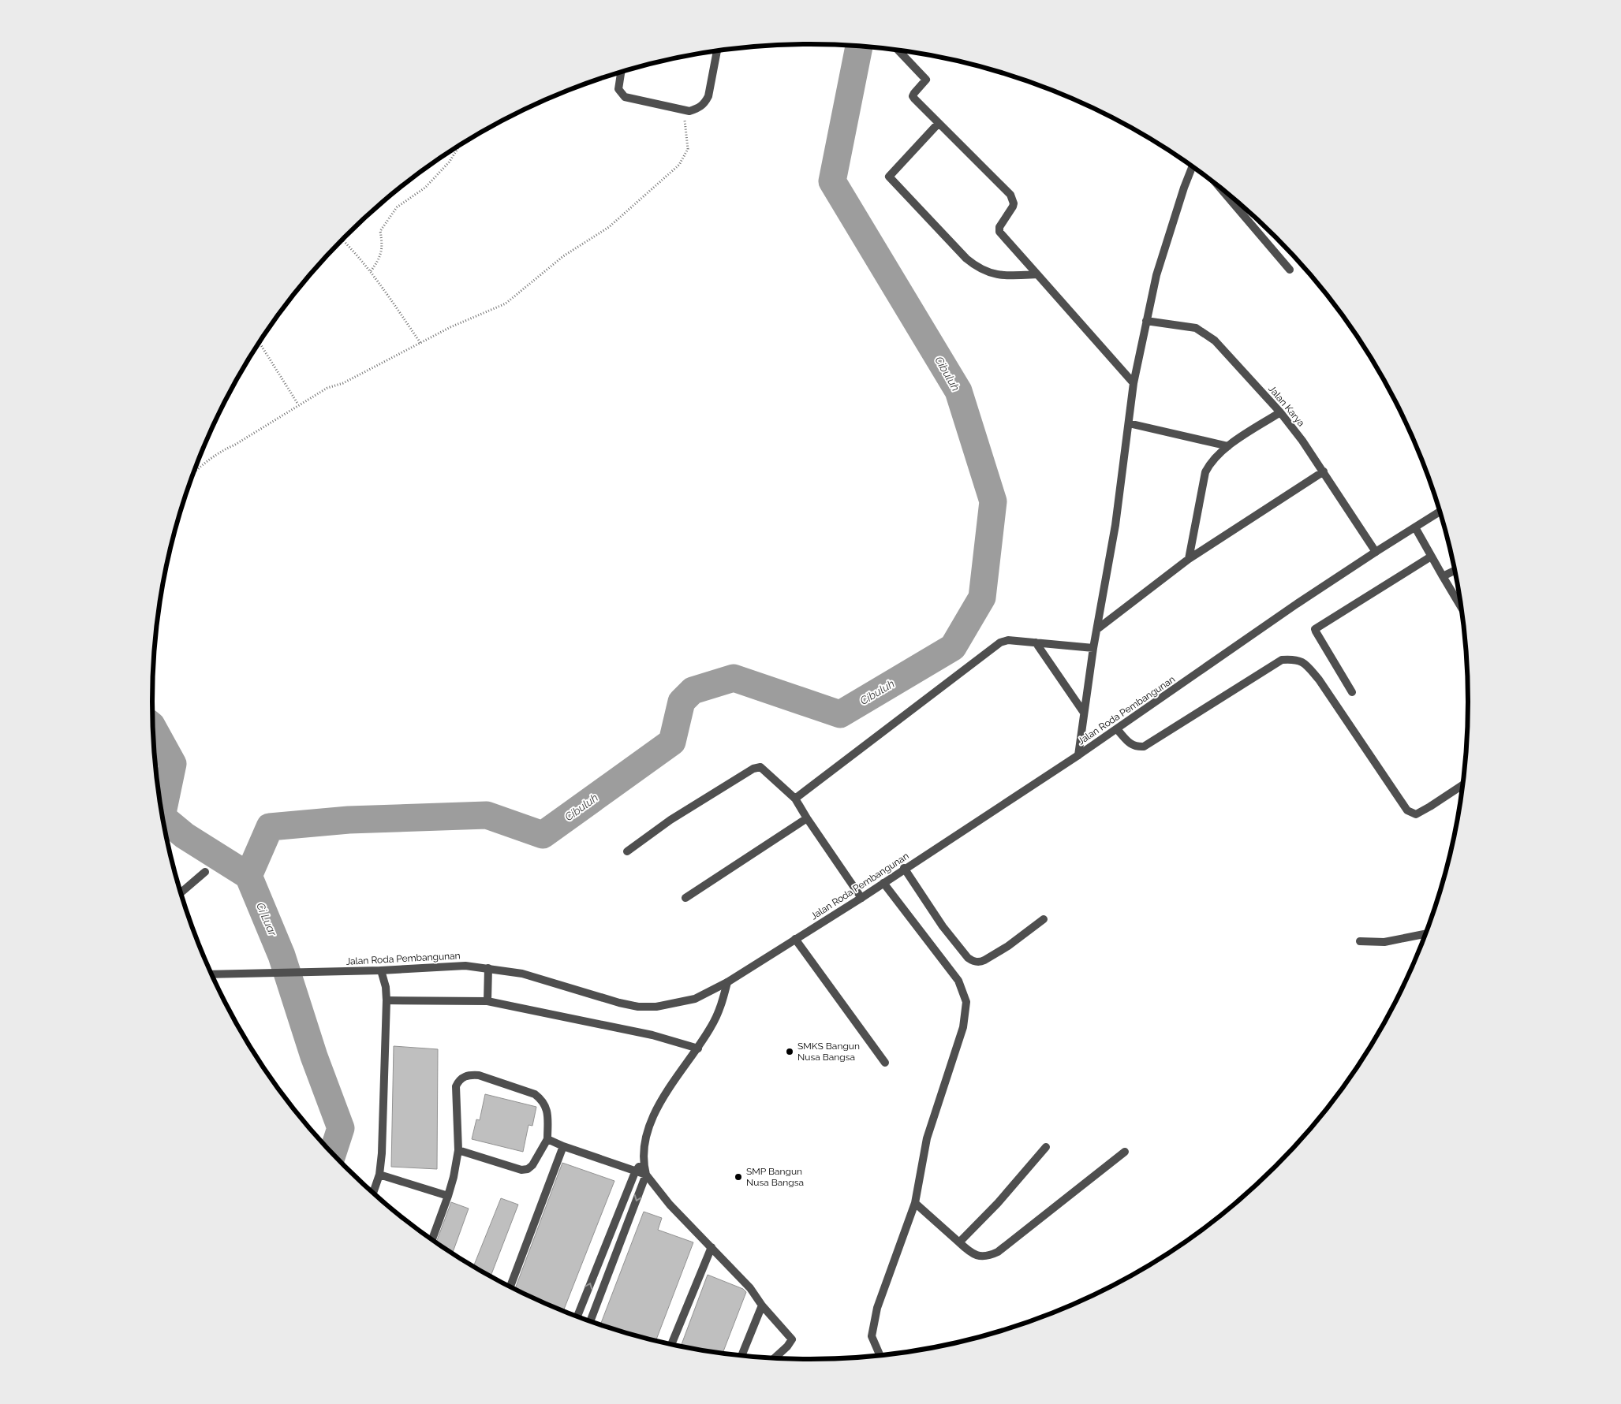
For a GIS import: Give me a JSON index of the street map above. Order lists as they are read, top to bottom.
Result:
{
  "streets": {
    "street": ["Jalan Karya", "Jalan Roda Pembangunan"]
  },
  "crossings": [
    ["Jalan Karya", "Jalan Roda Pembangunan"]
  ],
  "water": ["Cibuluh", "Ci Luar"],
  "places": ["SMKS Bangun Nusa Bangsa", "SMP Bangun Nusa Bangsa"]
}
